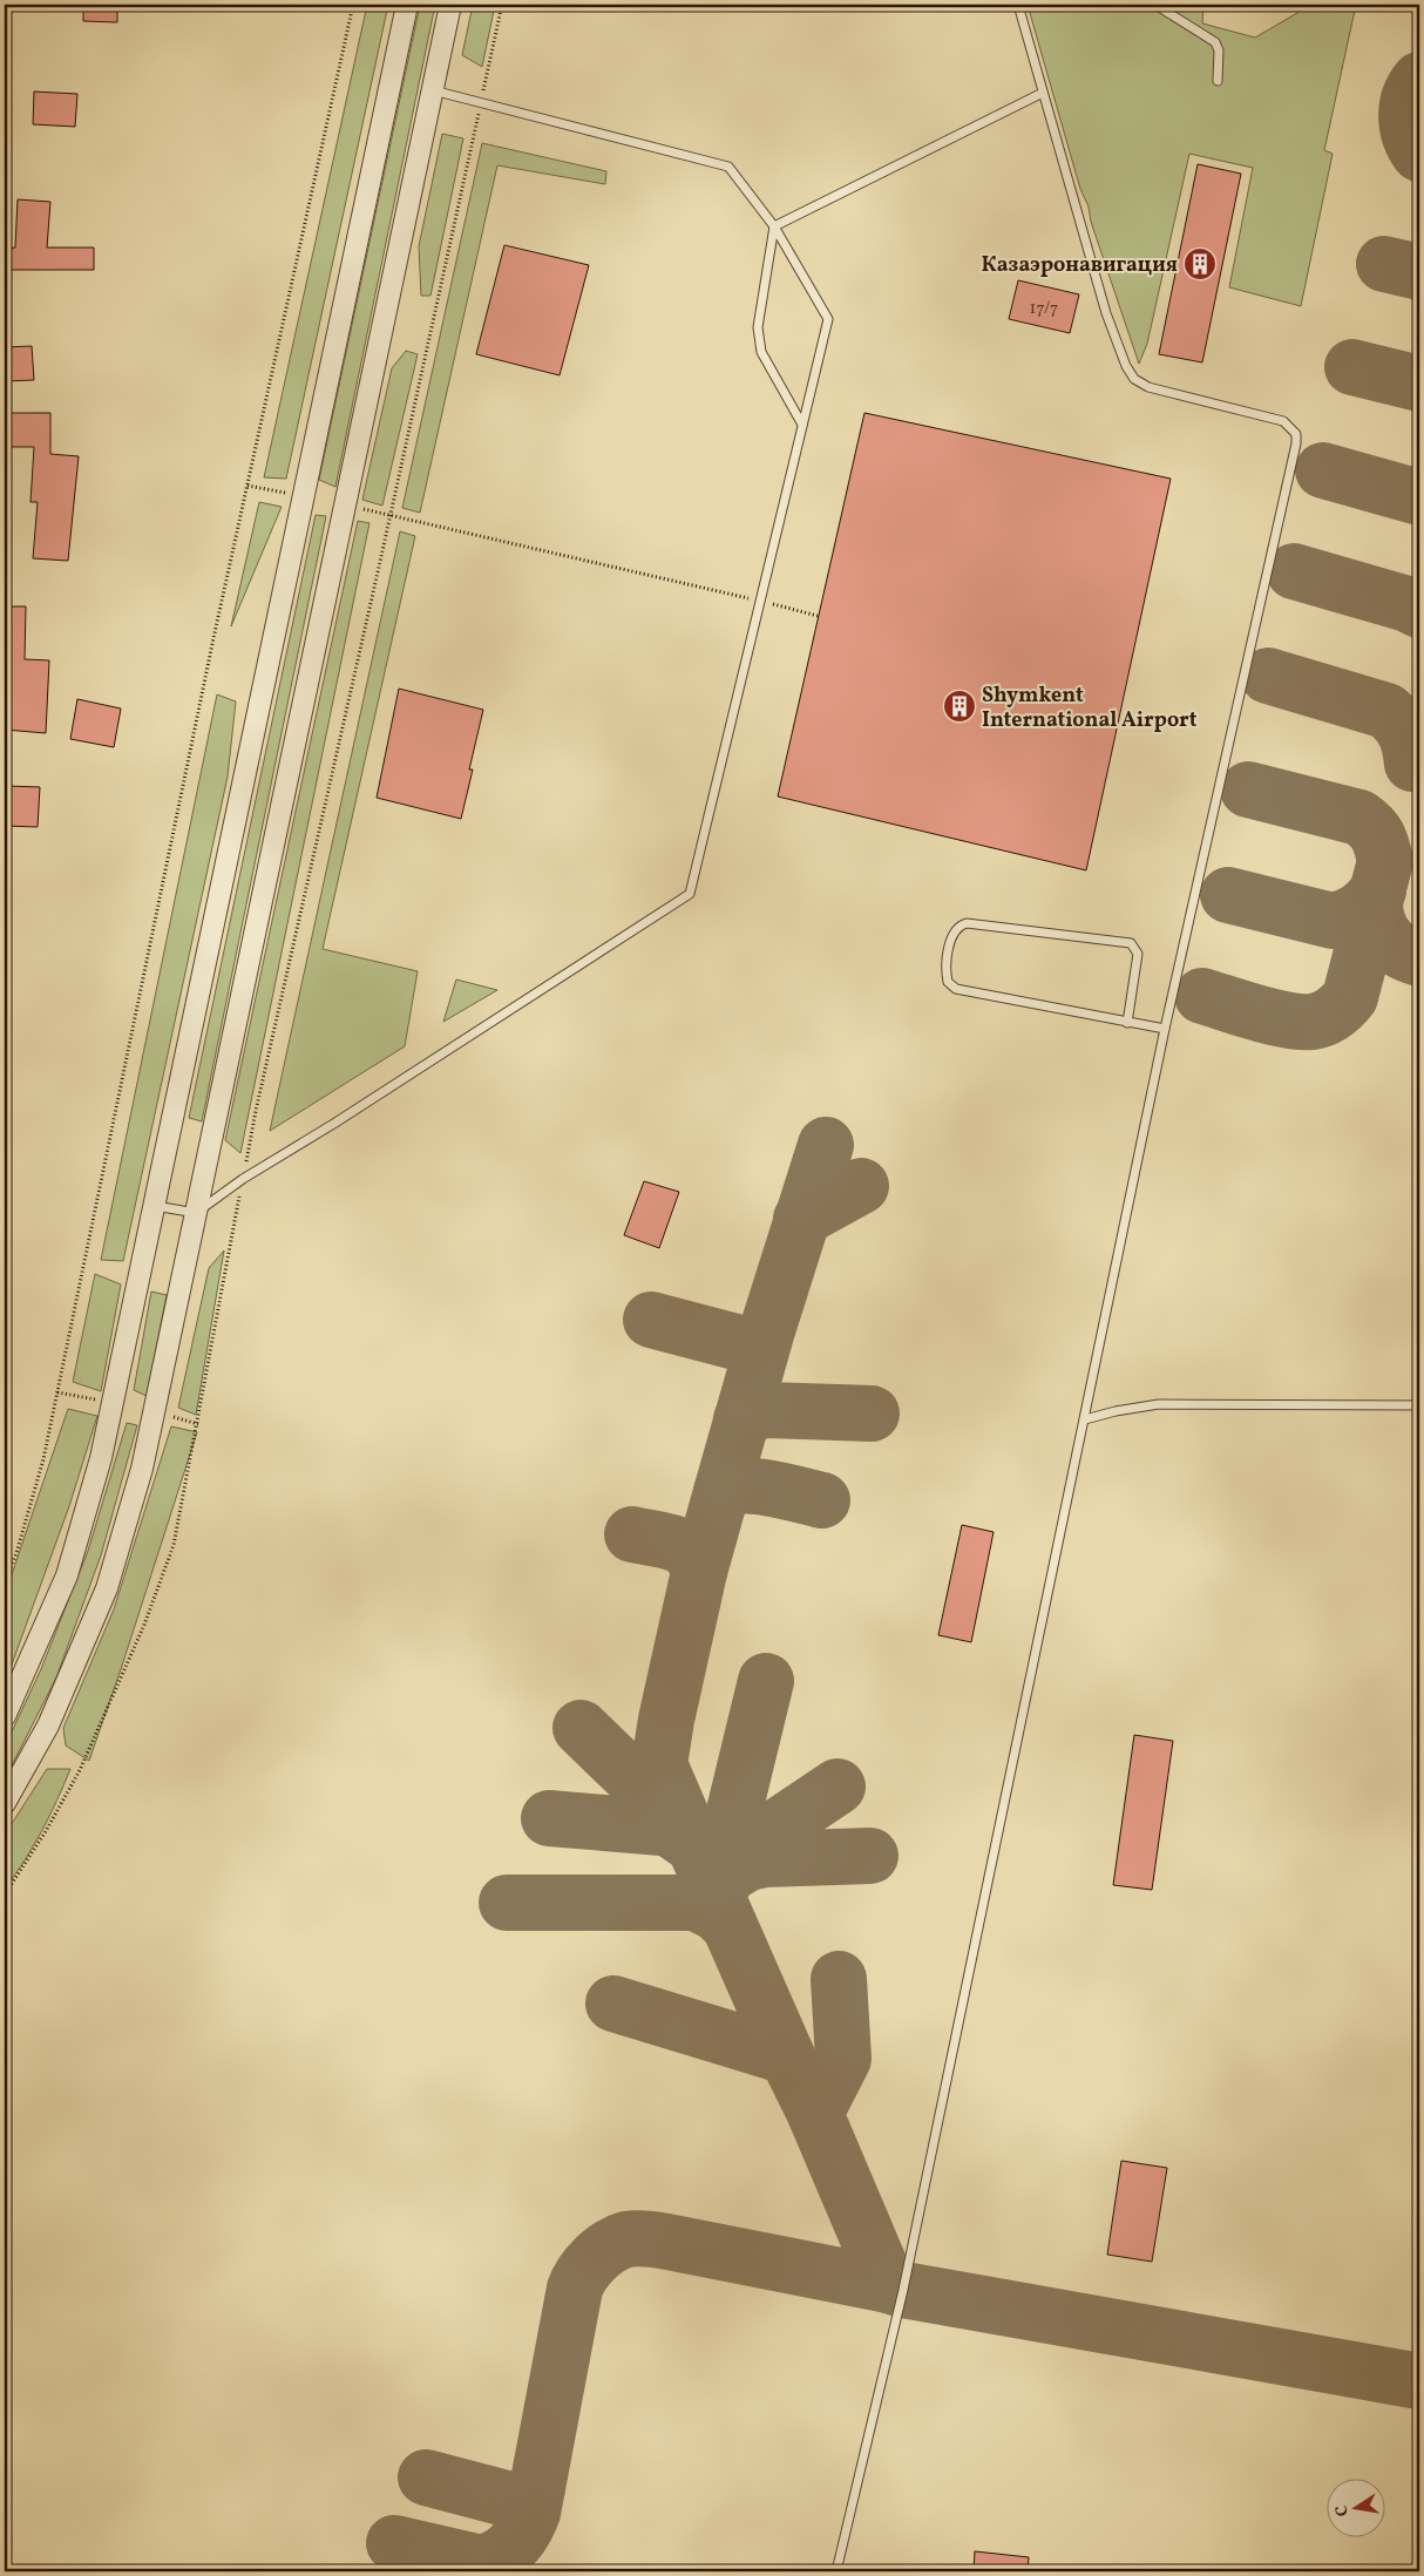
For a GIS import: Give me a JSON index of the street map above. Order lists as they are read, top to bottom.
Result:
{
  "places": {
    "building": ["Казаэронавигация", "Shymkent International Airport"]
  },
  "house_numbers": ["17/7"],
  "north": "left"
}
